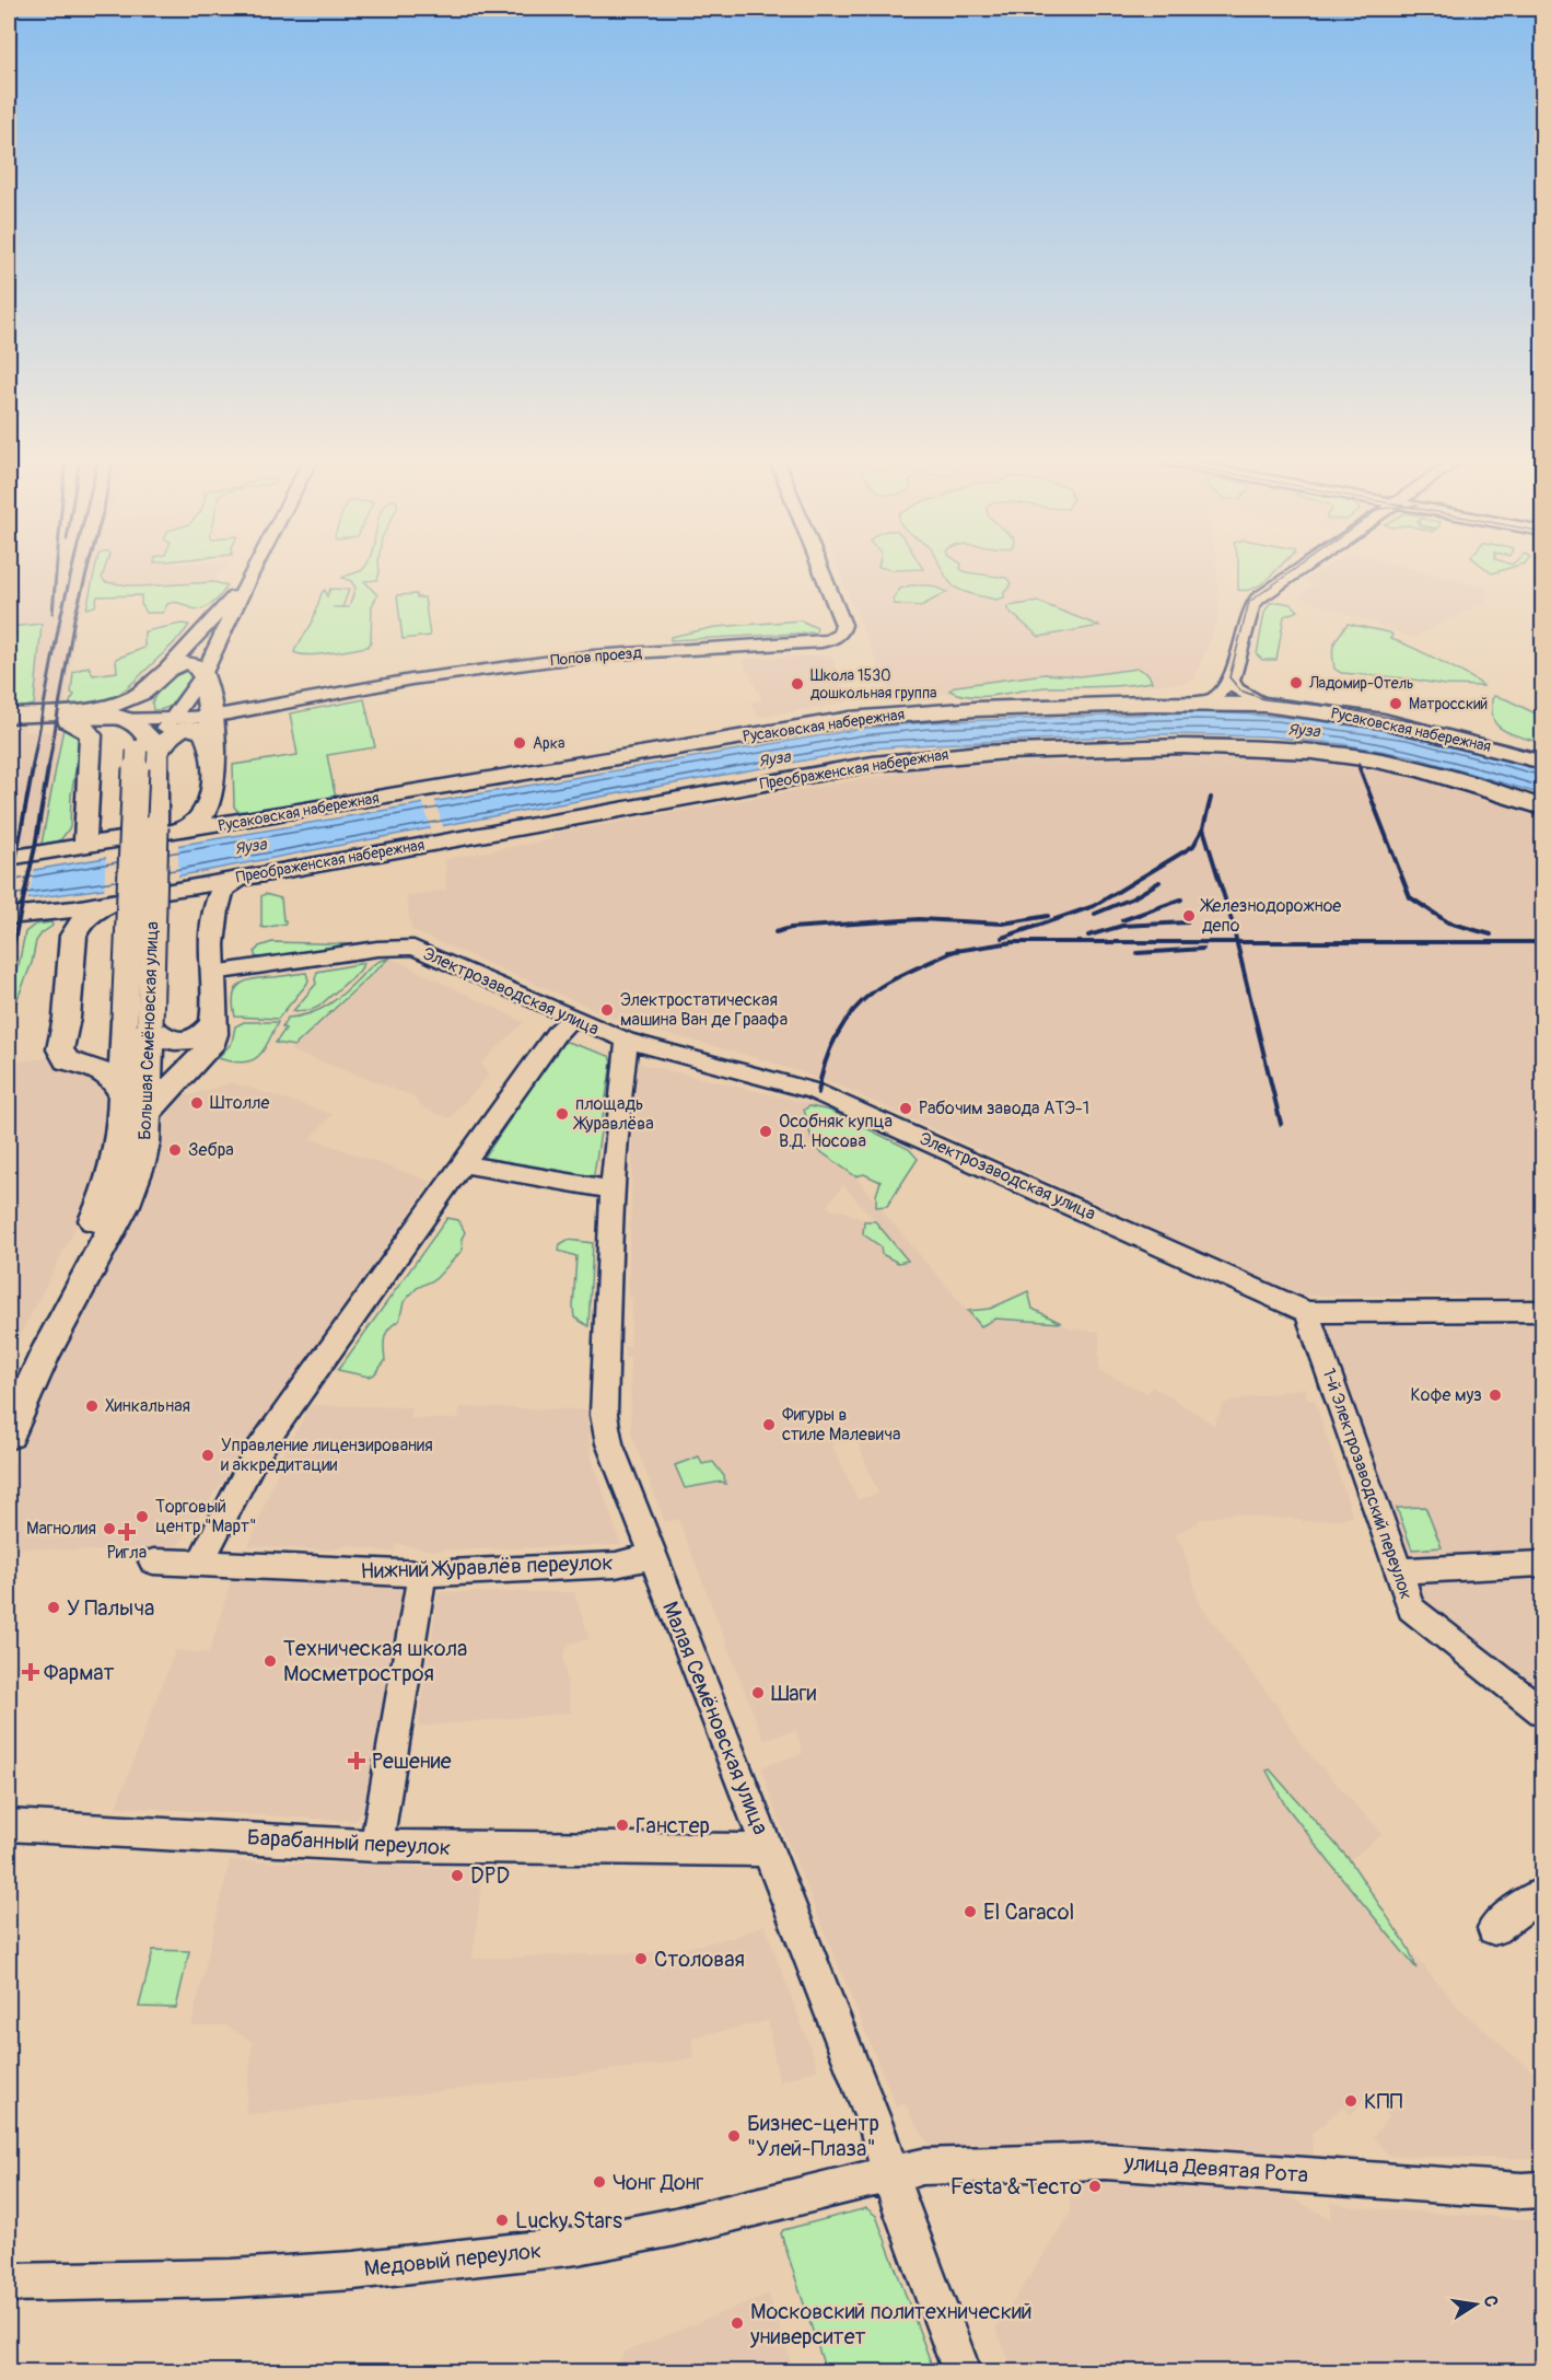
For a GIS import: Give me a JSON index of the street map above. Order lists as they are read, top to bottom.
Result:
{
  "streets": {
    "main road": ["Русаковская набережная", "Преображенская набережная", "Большая Семёновская улица"],
    "street": [
      "Попов проезд",
      "Электрозаводская улица",
      "1-й Электрозаводский переулок",
      "Нижний Журавлёв переулок",
      "Малая Семёновская улица",
      "Барабанный переулок",
      "улица Девятая Рота",
      "Медовый переулок"
    ]
  },
  "crossings": [
    ["Попов проезд", "Большая Семёновская улица"],
    ["Электрозаводская улица", "1-й Электрозаводский переулок"],
    ["Электрозаводская улица", "Малая Семёновская улица"],
    ["Нижний Журавлёв переулок", "Малая Семёновская улица"],
    ["Малая Семёновская улица", "Барабанный переулок"],
    ["Малая Семёновская улица", "улица Девятая Рота"],
    ["Малая Семёновская улица", "Медовый переулок"],
    ["улица Девятая Рота", "Медовый переулок"]
  ],
  "water": ["Яуза"],
  "places": {
    "other": [
      "Ладомир-Отель",
      "Школа 1530 дошкольная группа",
      "Матросский",
      "Арка",
      "Железнодорожное депо",
      "Электростатическая машина Ван де Граафа",
      "Штолле",
      "Рабочим завода АТЭ-1",
      "площадь Журавлёва",
      "Особняк купца В.Д. Носова",
      "Зебра",
      "Кофе муз",
      "Хинкальная",
      "Фигуры в стиле Малевича",
      "Управление лицензирования и аккредитации",
      "Торговый центр \"Март\"",
      "Магнолия",
      "У Палыча",
      "Техническая школа Мосметростроя",
      "Шаги",
      "Ганстер",
      "DPD",
      "El Caracol",
      "Столовая",
      "КПП",
      "Бизнес-центр \"Улей-Плаза\"",
      "Чонг Донг",
      "Festa & Тесто",
      "Lucky Stars",
      "Московский политехнический университет"
    ],
    "health": ["Ригла", "Фармат", "Решение"]
  },
  "north": "right"
}
